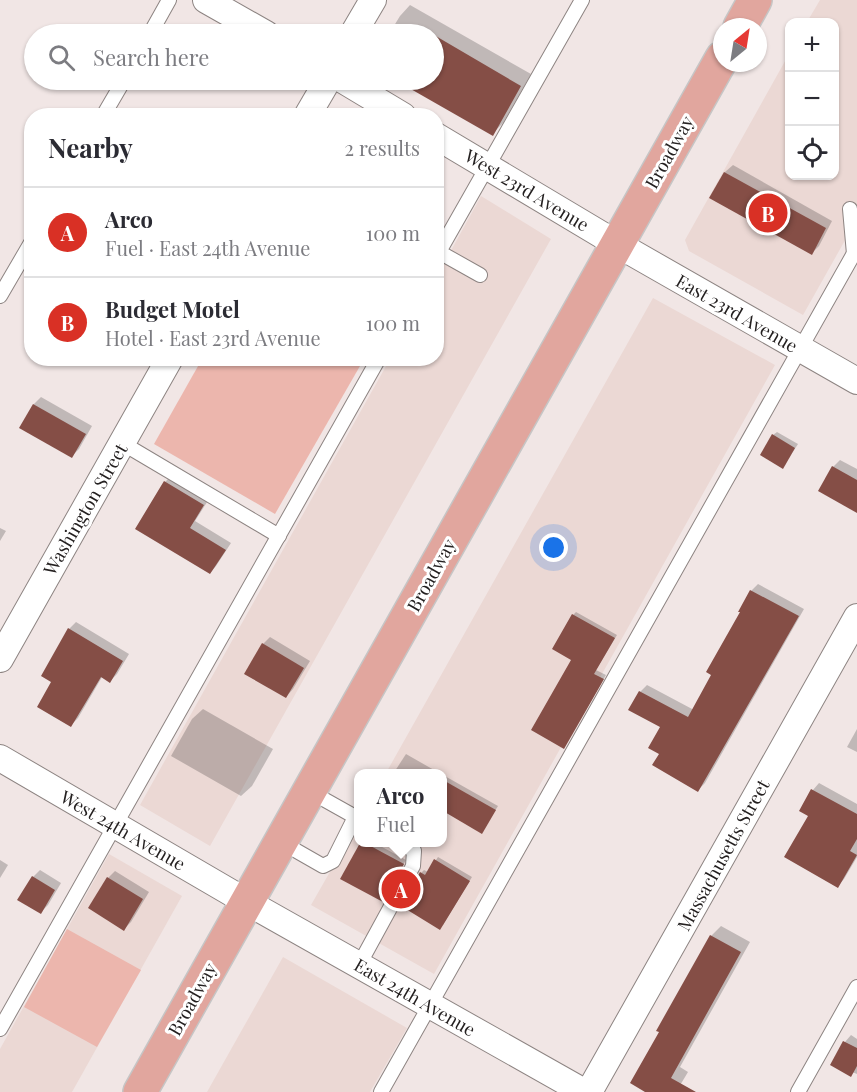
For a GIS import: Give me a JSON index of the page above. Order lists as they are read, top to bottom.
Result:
{
  "streets": {
    "main road": ["Broadway"],
    "street": [
      "West 23rd Avenue",
      "East 23rd Avenue",
      "Washington Street",
      "West 24th Avenue",
      "Massachusetts Street",
      "East 24th Avenue"
    ]
  },
  "crossings": [
    ["Broadway", "West 23rd Avenue"],
    ["Broadway", "East 23rd Avenue"],
    ["Broadway", "West 24th Avenue"],
    ["Broadway", "East 24th Avenue"],
    ["West 23rd Avenue", "East 23rd Avenue"],
    ["West 24th Avenue", "East 24th Avenue"]
  ],
  "north": "top right",
  "page": {
    "map_buttons": ["+", "−"],
    "search": "Search here",
    "heading": ["Nearby", "2 results"],
    "list": [
      {
        "mark": "A",
        "name": "Arco",
        "note": "Fuel · East 24th Avenue",
        "value": "100 m"
      },
      {
        "mark": "B",
        "name": "Budget Motel",
        "note": "Hotel · East 23rd Avenue",
        "value": "100 m"
      }
    ],
    "pins": ["B", "A"],
    "popup": ["Arco", "Fuel"]
  }
}
